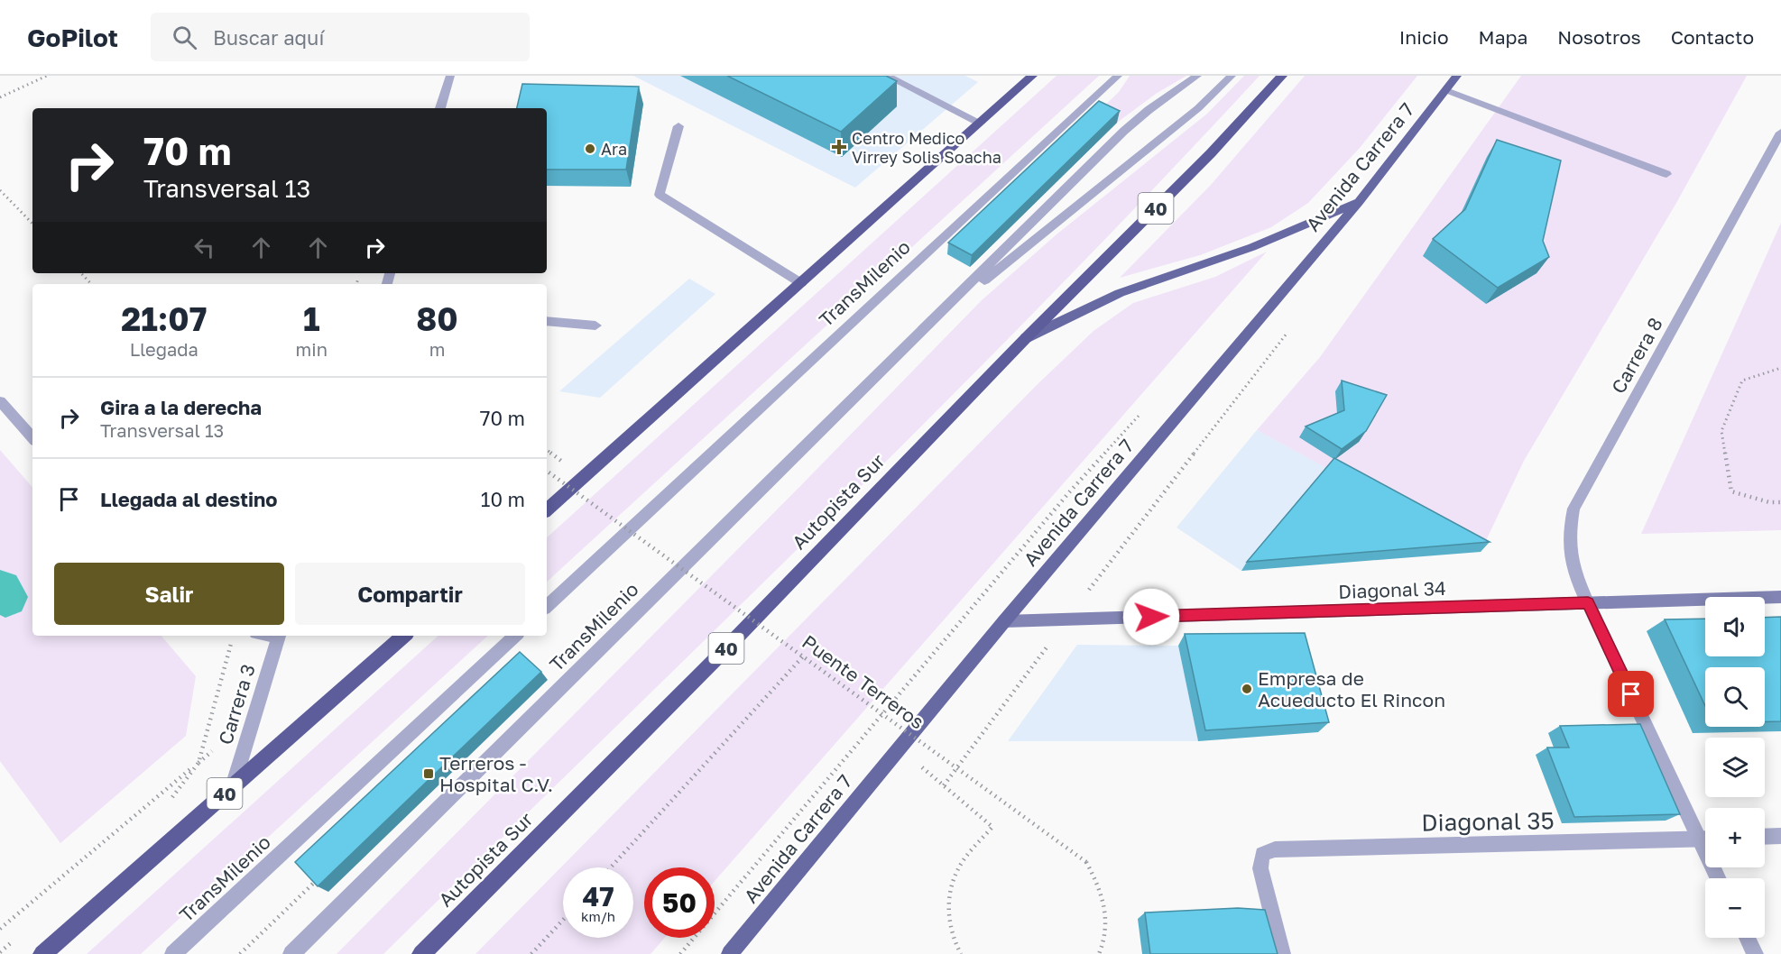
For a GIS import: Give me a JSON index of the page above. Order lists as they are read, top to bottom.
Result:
{
  "streets": {
    "highway": ["40", "Autopista Sur"],
    "main road": ["Avenida Carrera 7", "Diagonal 34"],
    "street": [
      "TransMilenio",
      "Carrera 8",
      "Carrera 3",
      "Diagonal 35"
    ],
    "path": ["Puente Terreros"]
  },
  "crossings": [
    ["Avenida Carrera 7", "Diagonal 34"],
    ["40", "Carrera 3"],
    ["Carrera 8", "Diagonal 34"]
  ],
  "places": {
    "health": ["Centro Medico Virrey Solis Soacha"],
    "other": ["Ara", "Empresa de Acueducto El Rincon"],
    "transit": ["Terreros - Hospital C.V."]
  },
  "page": {
    "header": "GoPilot",
    "search": "Buscar aquí",
    "nav": [
      "Inicio",
      "Mapa",
      "Nosotros",
      "Contacto"
    ],
    "turn": ["70 m", "Transversal 13"],
    "eta": [
      "21:07",
      "Llegada",
      "1",
      "min",
      "80",
      "m"
    ],
    "list": [
      {
        "name": "Gira a la derecha",
        "note": "Transversal 13",
        "value": "70 m"
      },
      {
        "name": "Llegada al destino",
        "value": "10 m"
      }
    ],
    "buttons": ["Salir", "Compartir"],
    "map_buttons": ["+", "−"],
    "speed": "47 km/h",
    "limit": "50"
  }
}
